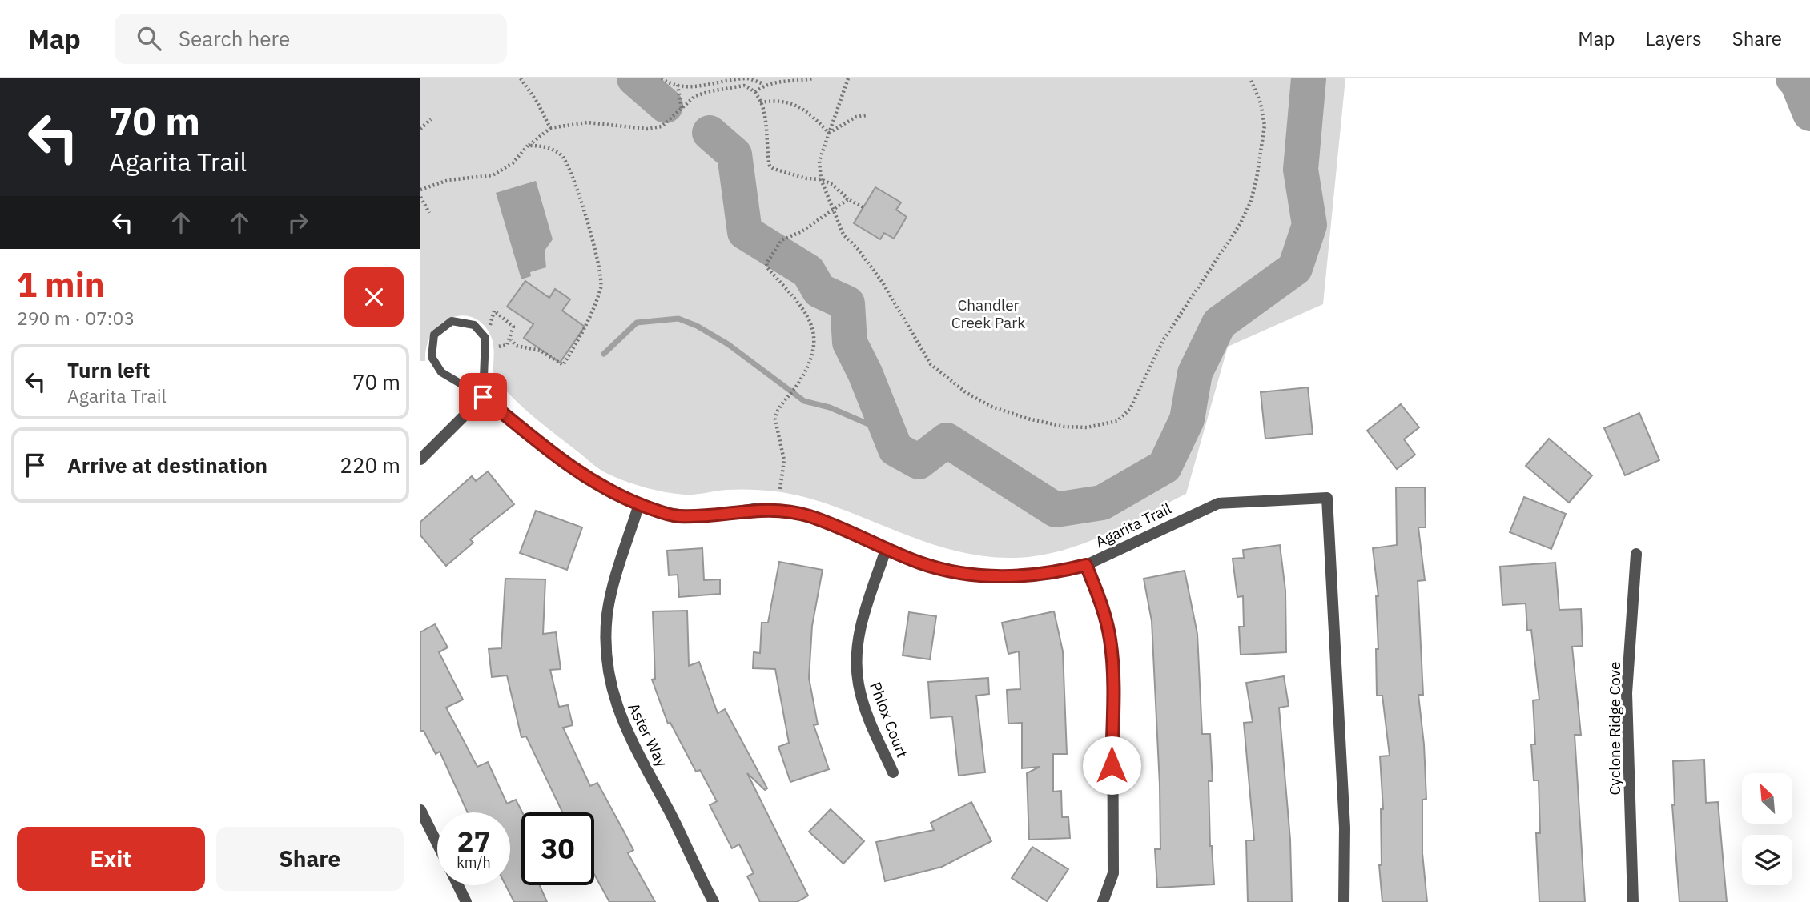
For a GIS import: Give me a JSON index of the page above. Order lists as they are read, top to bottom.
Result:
{
  "streets": {
    "street": [
      "Agarita Trail",
      "Phlox Court",
      "Cyclone Ridge Cove",
      "Aster Way"
    ]
  },
  "crossings": [
    ["Agarita Trail", "Phlox Court"],
    ["Agarita Trail", "Aster Way"]
  ],
  "parks": ["Chandler Creek Park"],
  "north": "top left",
  "page": {
    "header": "Map",
    "search": "Search here",
    "nav": ["Map", "Layers", "Share"],
    "turn": ["70 m", "Agarita Trail"],
    "heading": ["1 min", "290 m · 07:03"],
    "list": [
      {
        "name": "Turn left",
        "note": "Agarita Trail",
        "value": "70 m"
      },
      {
        "name": "Arrive at destination",
        "value": "220 m"
      }
    ],
    "speed": "27 km/h",
    "limit": "30",
    "buttons": ["Exit", "Share"]
  }
}
